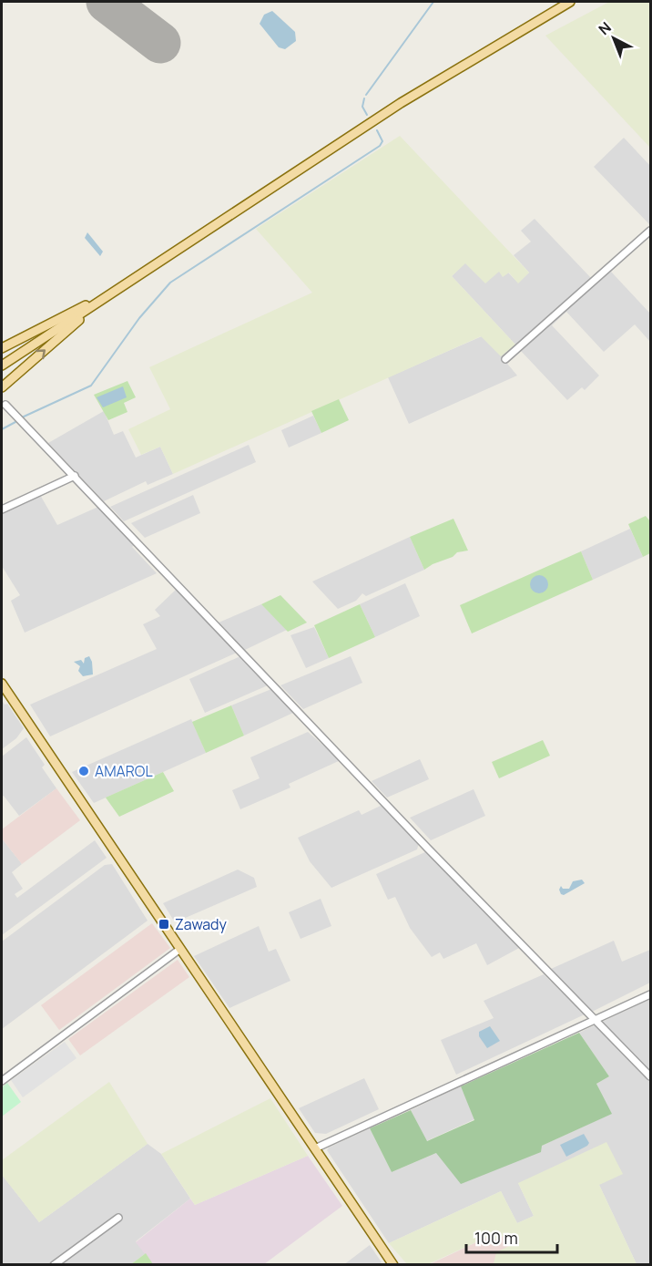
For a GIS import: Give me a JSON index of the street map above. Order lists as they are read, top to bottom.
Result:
{
  "places": {
    "other": ["AMAROL"],
    "transit": ["Zawady"]
  },
  "scale_bar": "100 m",
  "north": "top left"
}
